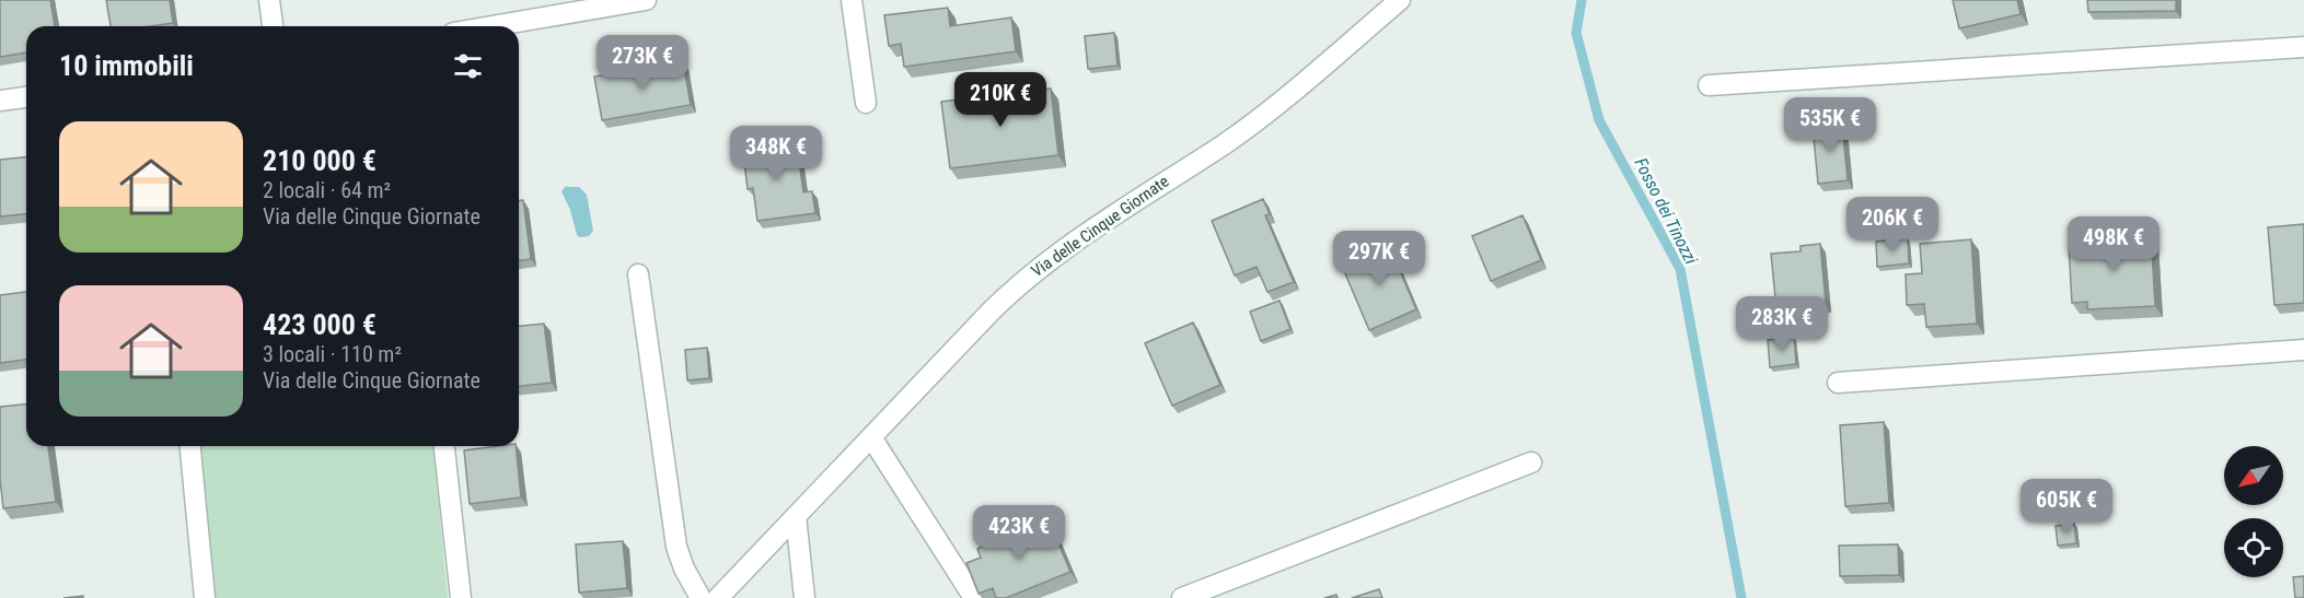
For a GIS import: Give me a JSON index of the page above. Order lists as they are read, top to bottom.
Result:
{
  "streets": {
    "street": ["Via delle Cinque Giornate"]
  },
  "water": ["Fosso dei Tinozzi"],
  "north": "bottom left",
  "page": {
    "heading": "10 immobili",
    "price": [
      "273K €",
      "210K €",
      "535K €",
      "348K €",
      "206K €",
      "498K €",
      "297K €",
      "283K €",
      "605K €",
      "423K €"
    ],
    "list": [
      {
        "name": "210 000 €",
        "note": "2 locali · 64 m² · Via delle Cinque Giornate"
      },
      {
        "name": "423 000 €",
        "note": "3 locali · 110 m² · Via delle Cinque Giornate"
      }
    ]
  }
}
